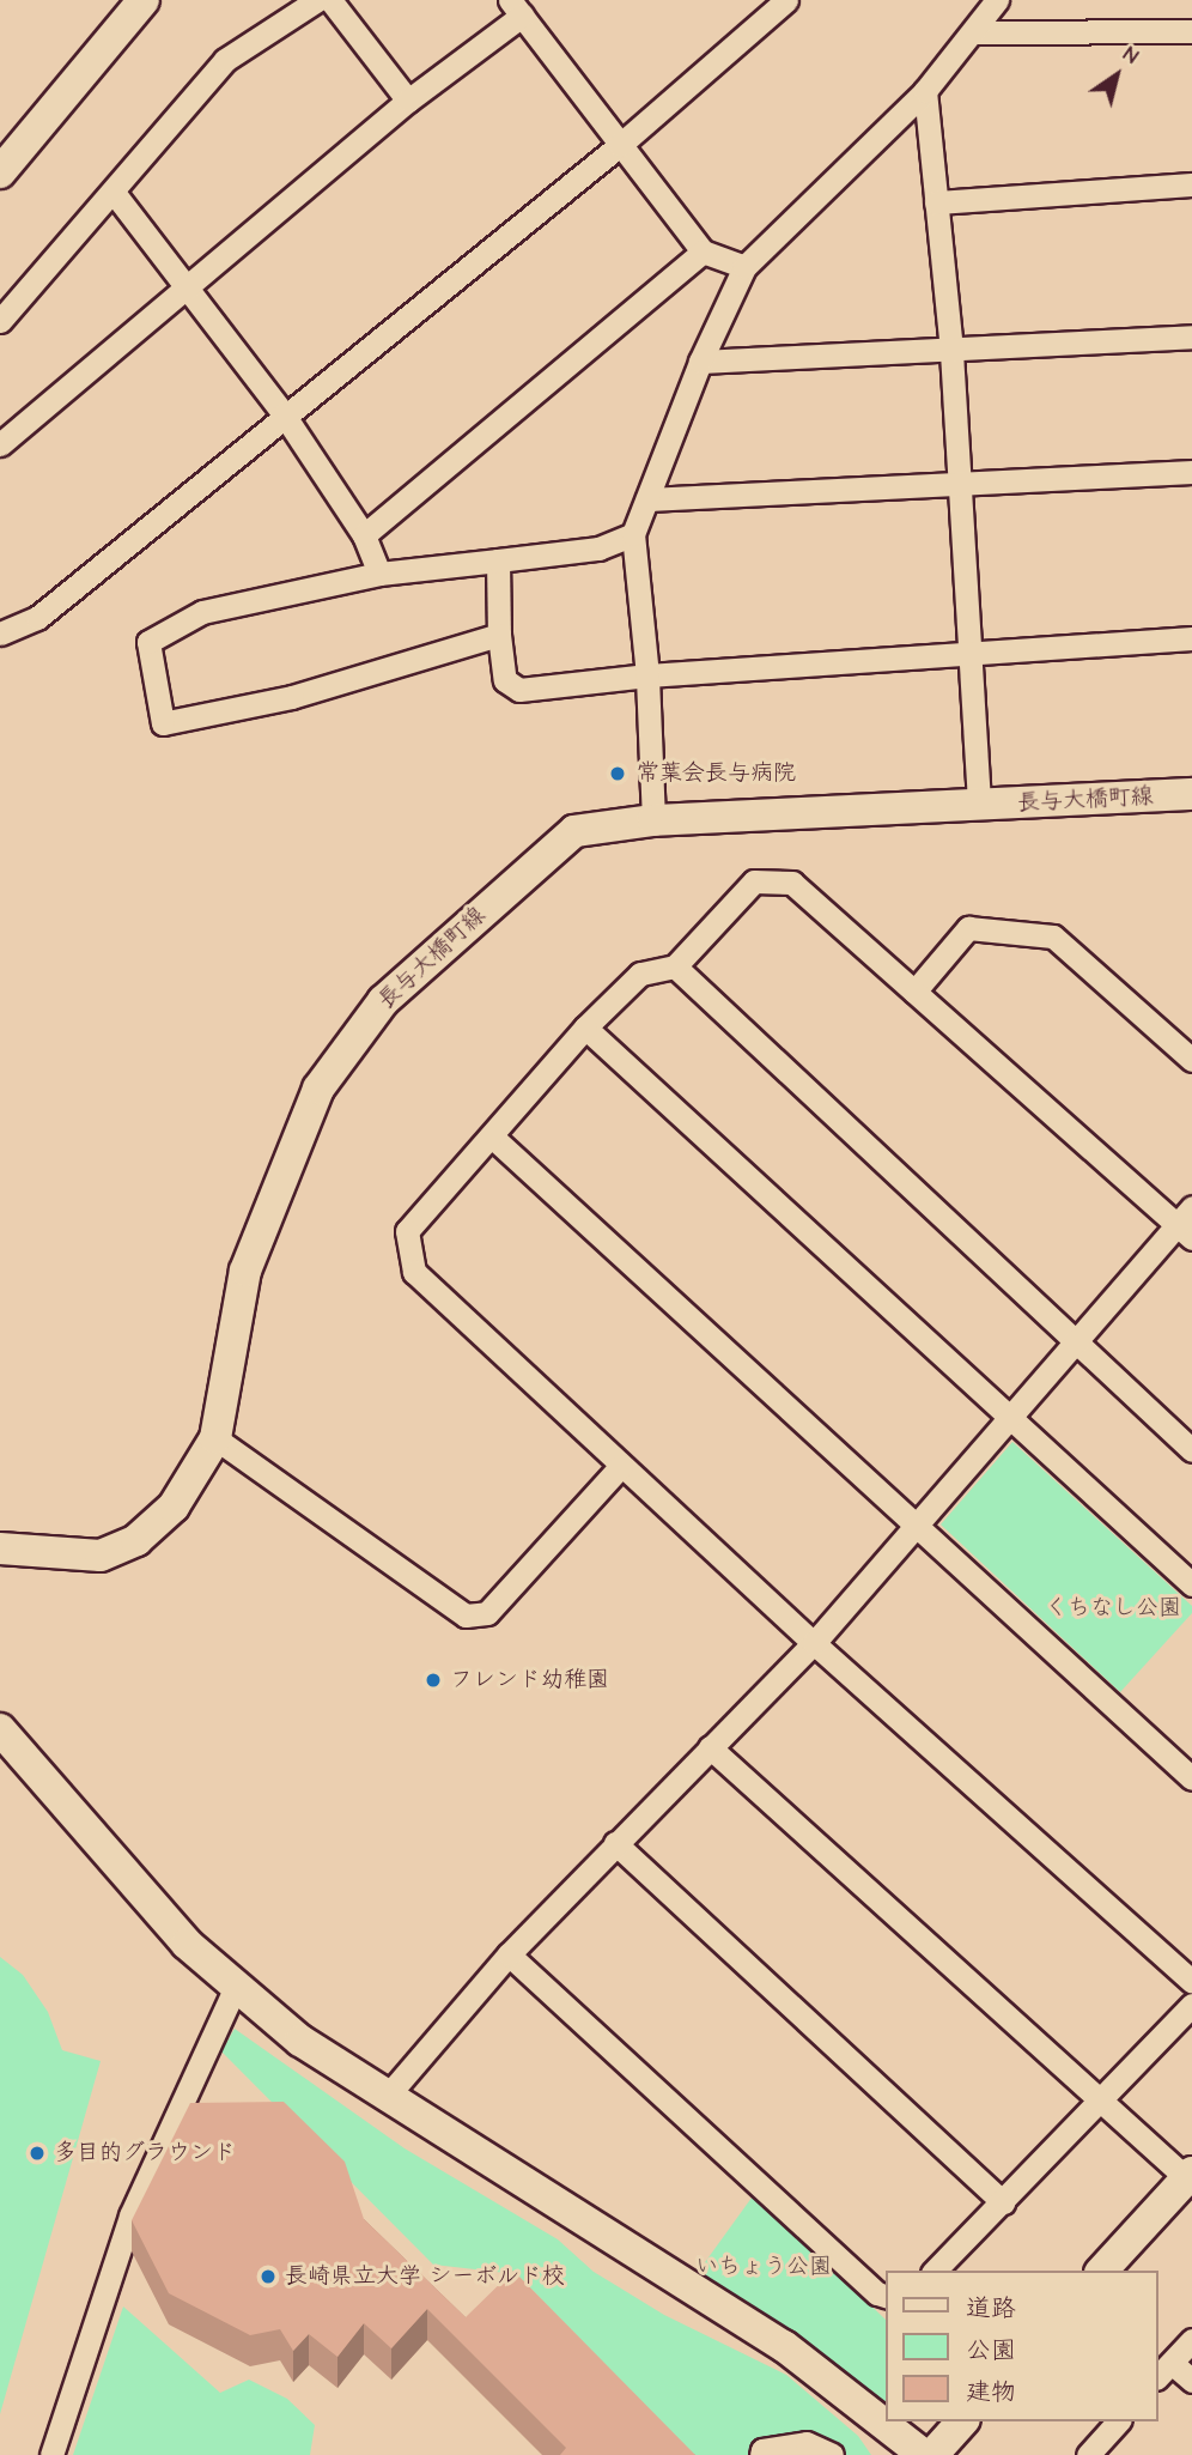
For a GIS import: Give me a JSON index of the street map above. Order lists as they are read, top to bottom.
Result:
{
  "streets": {
    "main road": ["長与大橋町線"]
  },
  "parks": ["くちなし公園", "いちょう公園"],
  "places": [
    "常葉会長与病院",
    "フレンド幼稚園",
    "多目的グラウンド",
    "長崎県立大学 シーボルド校"
  ],
  "legend": ["道路", "公園", "建物"],
  "north": "top right"
}
